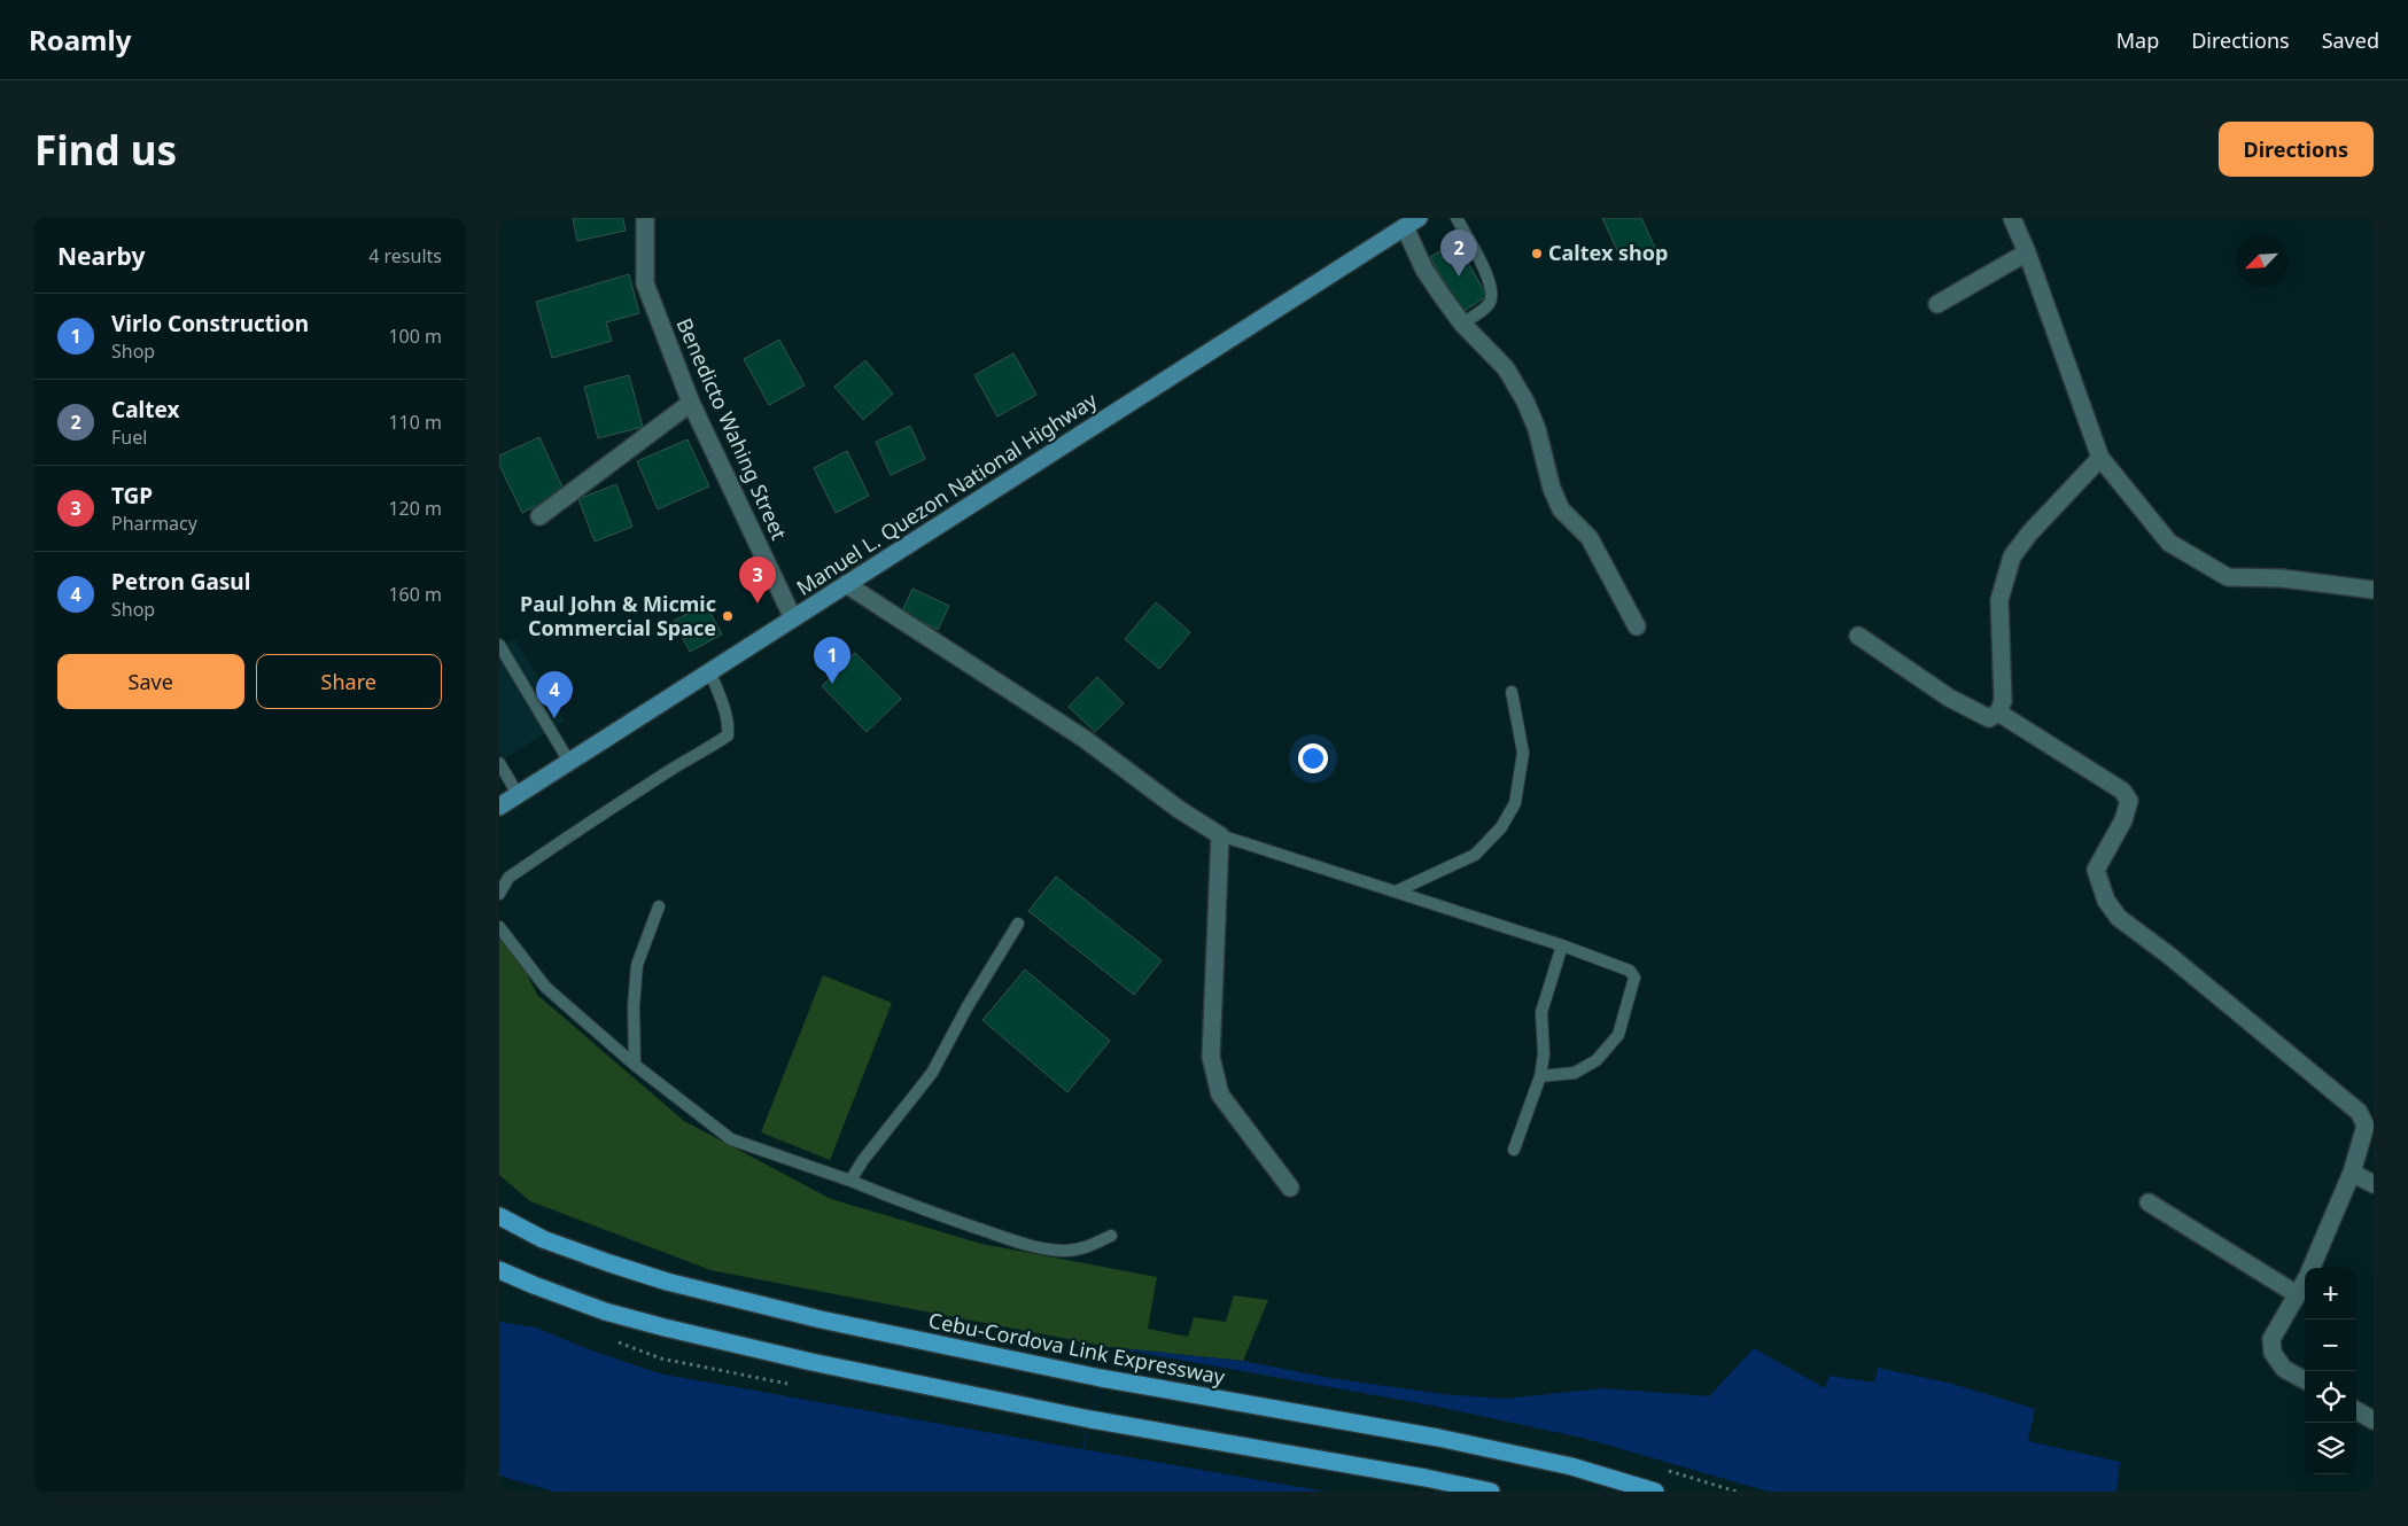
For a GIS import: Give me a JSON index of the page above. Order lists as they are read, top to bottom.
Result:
{
  "streets": {
    "highway": ["Cebu-Cordova Link Expressway"],
    "main road": ["Manuel L. Quezon National Highway"],
    "street": ["Benedicto Wahing Street"]
  },
  "crossings": [
    ["Benedicto Wahing Street", "Manuel L. Quezon National Highway"]
  ],
  "places": ["Caltex shop", "Paul John & Micmic Commercial Space"],
  "north": "bottom left",
  "page": {
    "header": "Roamly",
    "nav": ["Map", "Directions", "Saved"],
    "buttons": [
      "Directions",
      ["Save", "Share"]
    ],
    "title": "Find us",
    "heading": ["Nearby", "4 results"],
    "pins": [
      "2",
      "3",
      "1",
      "4"
    ],
    "list": [
      {
        "mark": "1",
        "name": "Virlo Construction",
        "note": "Shop",
        "value": "100 m"
      },
      {
        "mark": "2",
        "name": "Caltex",
        "note": "Fuel",
        "value": "110 m"
      },
      {
        "mark": "3",
        "name": "TGP",
        "note": "Pharmacy",
        "value": "120 m"
      },
      {
        "mark": "4",
        "name": "Petron Gasul",
        "note": "Shop",
        "value": "160 m"
      }
    ],
    "map_buttons": ["+", "−"]
  }
}
